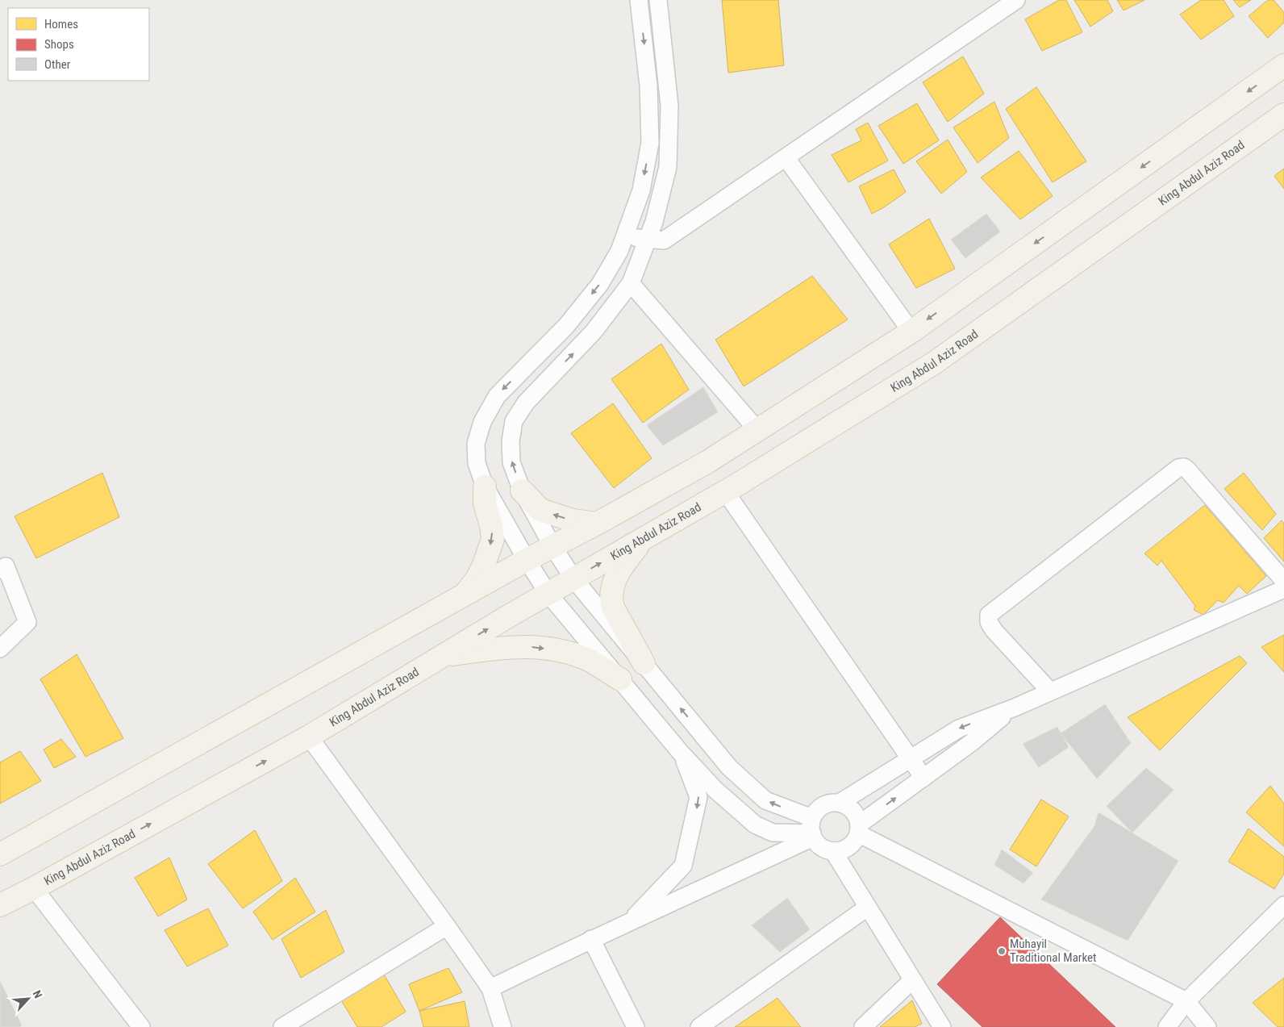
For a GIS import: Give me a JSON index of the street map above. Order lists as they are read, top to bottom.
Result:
{
  "streets": {
    "main road": ["King Abdul Aziz Road"]
  },
  "places": ["Muhayil Traditional Market"],
  "legend": ["Homes", "Shops", "Other"],
  "north": "top right"
}
